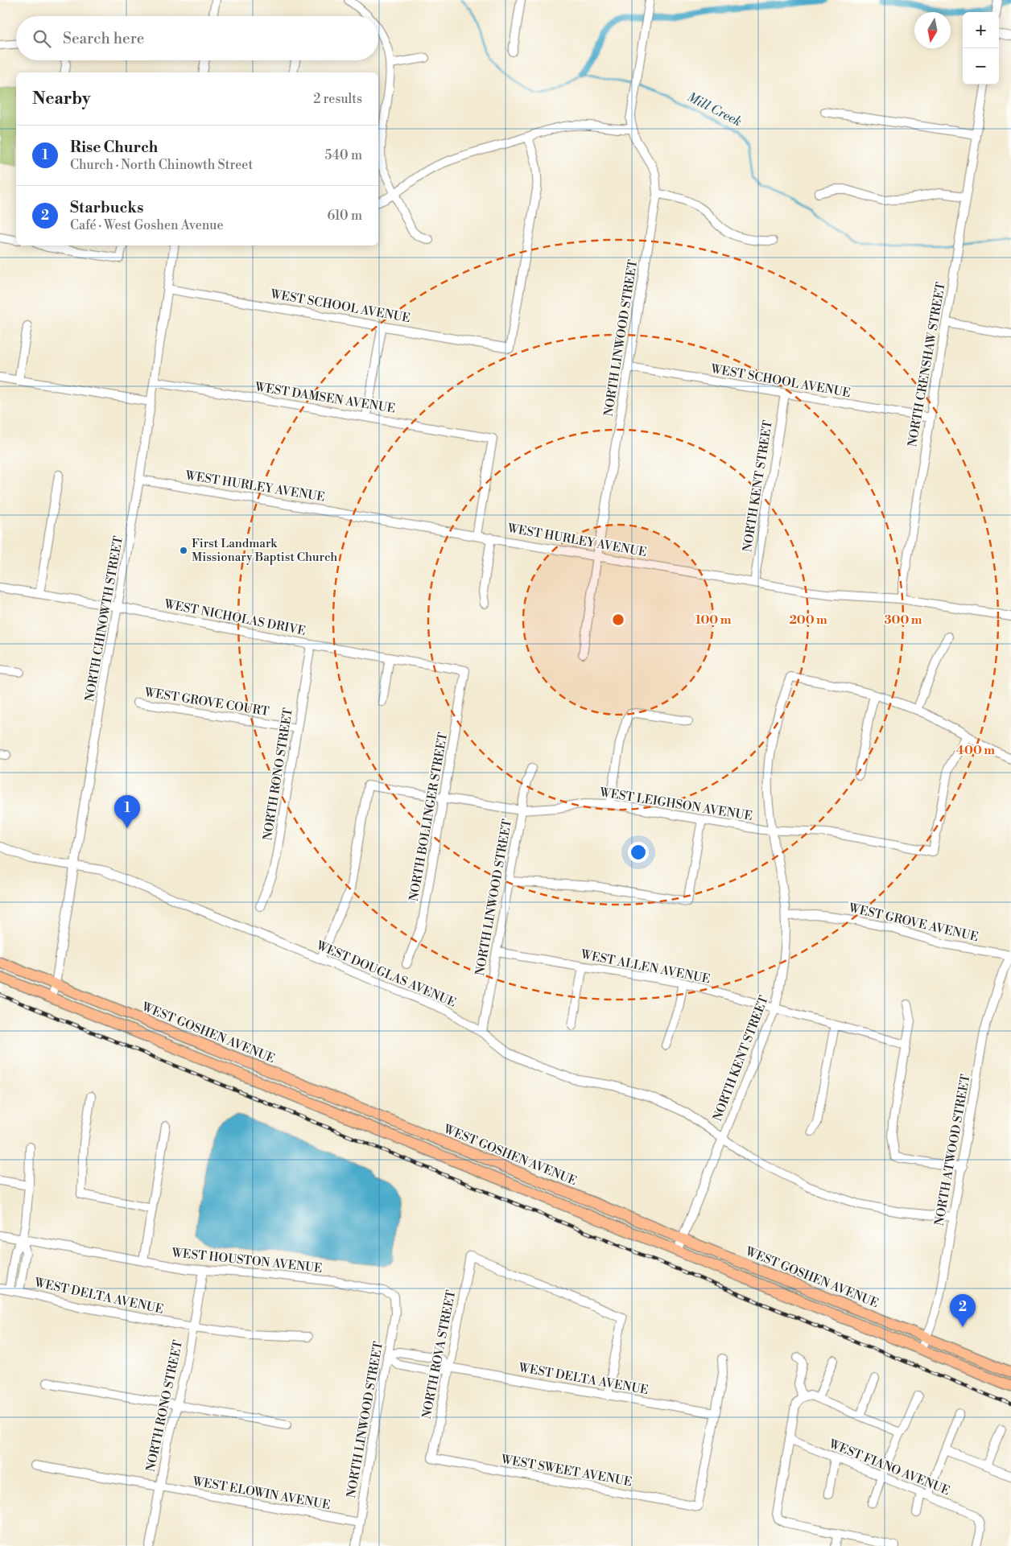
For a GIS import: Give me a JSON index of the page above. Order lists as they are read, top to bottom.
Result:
{
  "streets": {
    "main road": ["WEST GOSHEN AVENUE"],
    "street": [
      "WEST SCHOOL AVENUE",
      "NORTH LINWOOD STREET",
      "NORTH CRENSHAW STREET",
      "WEST DAMSEN AVENUE",
      "WEST HURLEY AVENUE",
      "NORTH KENT STREET",
      "WEST NICHOLAS DRIVE",
      "NORTH CHINOWTH STREET",
      "WEST GROVE COURT",
      "NORTH RONO STREET",
      "WEST LEIGHSON AVENUE",
      "NORTH BOLLINGER STREET",
      "WEST GROVE AVENUE",
      "WEST ALLEN AVENUE",
      "WEST DOUGLAS AVENUE",
      "NORTH ATWOOD STREET",
      "WEST HOUSTON AVENUE",
      "WEST DELTA AVENUE",
      "NORTH ROVA STREET",
      "WEST FIANO AVENUE",
      "WEST SWEET AVENUE",
      "WEST ELOWIN AVENUE"
    ]
  },
  "crossings": [
    ["WEST SCHOOL AVENUE", "NORTH LINWOOD STREET"],
    ["WEST SCHOOL AVENUE", "NORTH CRENSHAW STREET"],
    ["WEST SCHOOL AVENUE", "NORTH KENT STREET"],
    ["WEST SCHOOL AVENUE", "NORTH CHINOWTH STREET"],
    ["NORTH LINWOOD STREET", "WEST HURLEY AVENUE"],
    ["NORTH LINWOOD STREET", "WEST LEIGHSON AVENUE"],
    ["NORTH LINWOOD STREET", "WEST ALLEN AVENUE"],
    ["NORTH LINWOOD STREET", "WEST DOUGLAS AVENUE"],
    ["NORTH LINWOOD STREET", "WEST HOUSTON AVENUE"],
    ["NORTH LINWOOD STREET", "WEST DELTA AVENUE"],
    ["NORTH LINWOOD STREET", "WEST ELOWIN AVENUE"],
    ["NORTH CRENSHAW STREET", "WEST HURLEY AVENUE"],
    ["WEST DAMSEN AVENUE", "WEST HURLEY AVENUE"],
    ["WEST DAMSEN AVENUE", "NORTH CHINOWTH STREET"],
    ["WEST HURLEY AVENUE", "NORTH KENT STREET"],
    ["WEST HURLEY AVENUE", "NORTH CHINOWTH STREET"],
    ["NORTH KENT STREET", "WEST LEIGHSON AVENUE"],
    ["NORTH KENT STREET", "WEST GROVE AVENUE"],
    ["NORTH KENT STREET", "WEST ALLEN AVENUE"],
    ["NORTH KENT STREET", "WEST DOUGLAS AVENUE"],
    ["NORTH KENT STREET", "WEST GOSHEN AVENUE"],
    ["WEST NICHOLAS DRIVE", "NORTH CHINOWTH STREET"],
    ["WEST NICHOLAS DRIVE", "NORTH RONO STREET"],
    ["WEST NICHOLAS DRIVE", "NORTH BOLLINGER STREET"],
    ["NORTH CHINOWTH STREET", "WEST DOUGLAS AVENUE"],
    ["NORTH CHINOWTH STREET", "WEST GOSHEN AVENUE"],
    ["WEST GROVE COURT", "NORTH RONO STREET"],
    ["NORTH RONO STREET", "WEST HOUSTON AVENUE"],
    ["NORTH RONO STREET", "WEST DELTA AVENUE"],
    ["NORTH RONO STREET", "WEST ELOWIN AVENUE"],
    ["WEST LEIGHSON AVENUE", "NORTH BOLLINGER STREET"],
    ["WEST LEIGHSON AVENUE", "WEST DOUGLAS AVENUE"],
    ["WEST GROVE AVENUE", "NORTH ATWOOD STREET"],
    ["WEST DOUGLAS AVENUE", "NORTH ATWOOD STREET"],
    ["WEST GOSHEN AVENUE", "NORTH ATWOOD STREET"],
    ["WEST DELTA AVENUE", "NORTH ROVA STREET"],
    ["WEST DELTA AVENUE", "WEST SWEET AVENUE"],
    ["NORTH ROVA STREET", "WEST SWEET AVENUE"]
  ],
  "water": ["Mill Creek"],
  "places": ["First Landmark Missionary Baptist Church"],
  "north": "bottom",
  "page": {
    "map_buttons": ["+", "−"],
    "search": "Search here",
    "heading": ["Nearby", "2 results"],
    "list": [
      {
        "mark": "1",
        "name": "Rise Church",
        "note": "Church · North Chinowth Street",
        "value": "540 m"
      },
      {
        "mark": "2",
        "name": "Starbucks",
        "note": "Café · West Goshen Avenue",
        "value": "610 m"
      }
    ],
    "pins": ["1", "2"]
  },
  "rings": [
    "100 m",
    "200 m",
    "300 m",
    "400 m"
  ]
}
